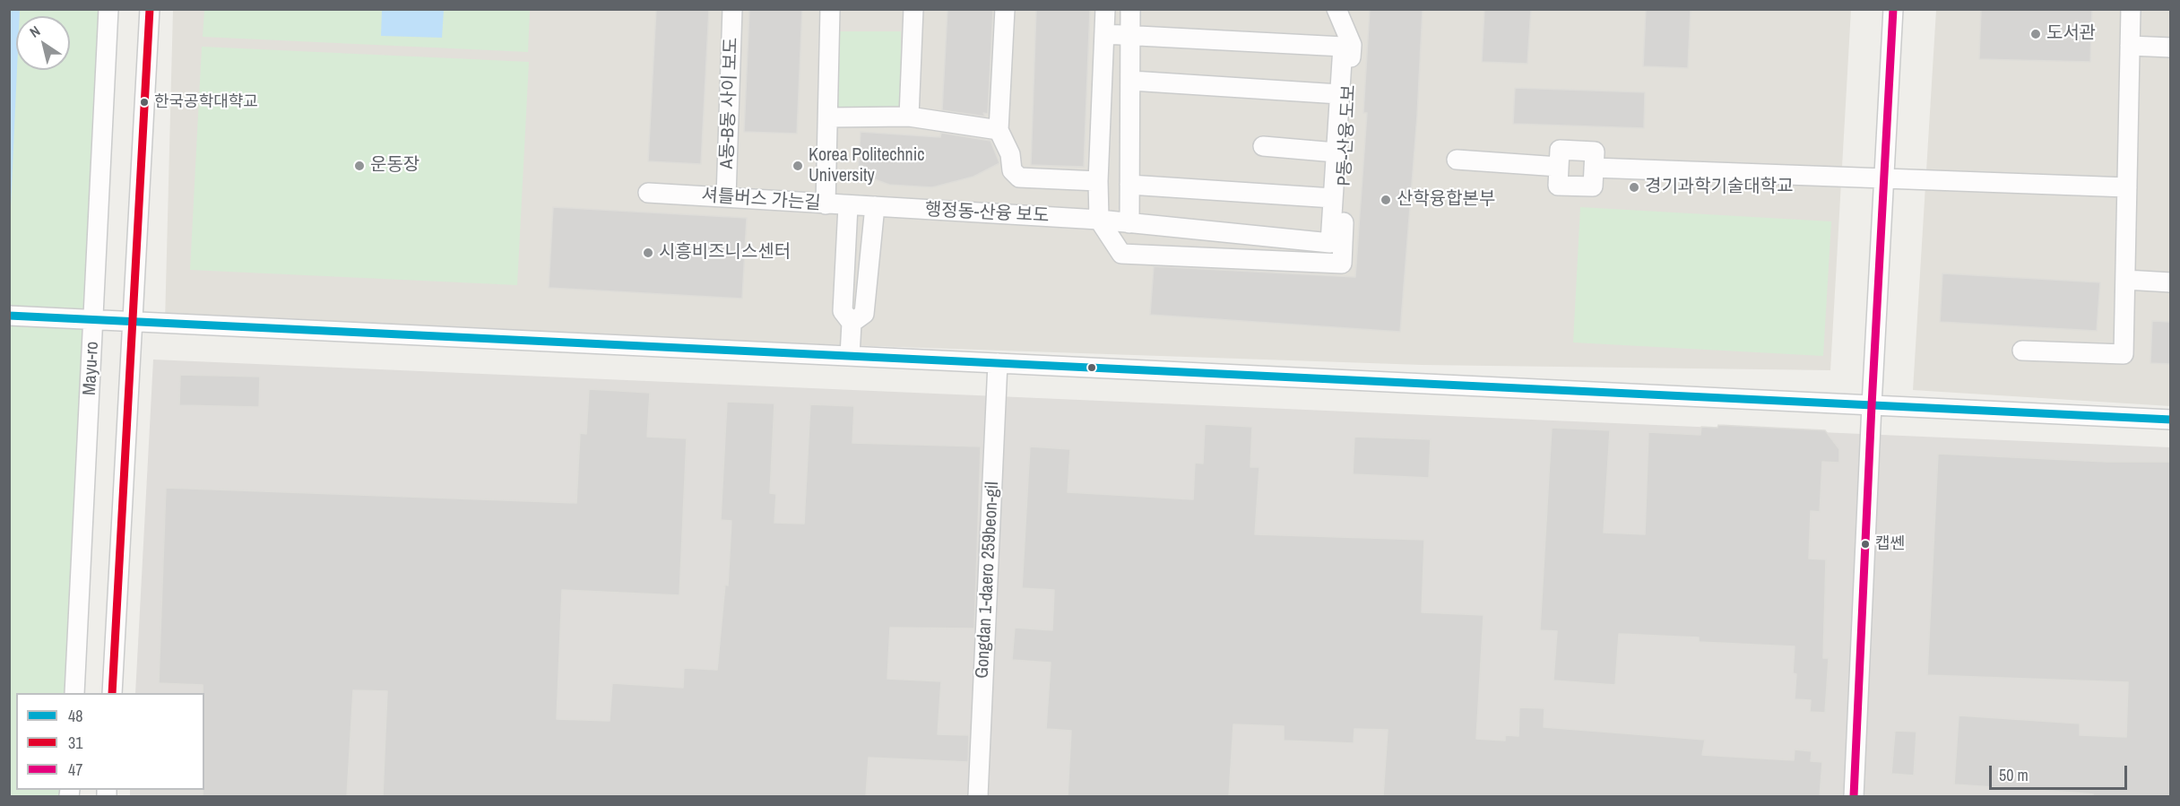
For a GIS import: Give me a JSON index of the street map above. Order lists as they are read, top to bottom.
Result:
{
  "streets": {
    "street": [
      "A동-B동 사이 보도",
      "P동-산융 도보",
      "셔틀버스 가는길",
      "행정동-산융 보도",
      "Mayu-ro",
      "Gongdan 1-daero 259beon-gil"
    ]
  },
  "crossings": [
    ["A동-B동 사이 보도", "셔틀버스 가는길"],
    ["P동-산융 도보", "행정동-산융 보도"],
    ["셔틀버스 가는길", "행정동-산융 보도"]
  ],
  "places": [
    "도서관",
    "한국공학대햑교",
    "운동장",
    "Korea Politechnic University",
    "경기과학기술대학교",
    "산학융합본부",
    "시흥비즈니스센터",
    "캡쎈"
  ],
  "lines": ["transit line 31", "transit line 47", "transit line 48"],
  "legend": ["48", "31", "47"],
  "scale_bar": "50 m",
  "north": "top left"
}
